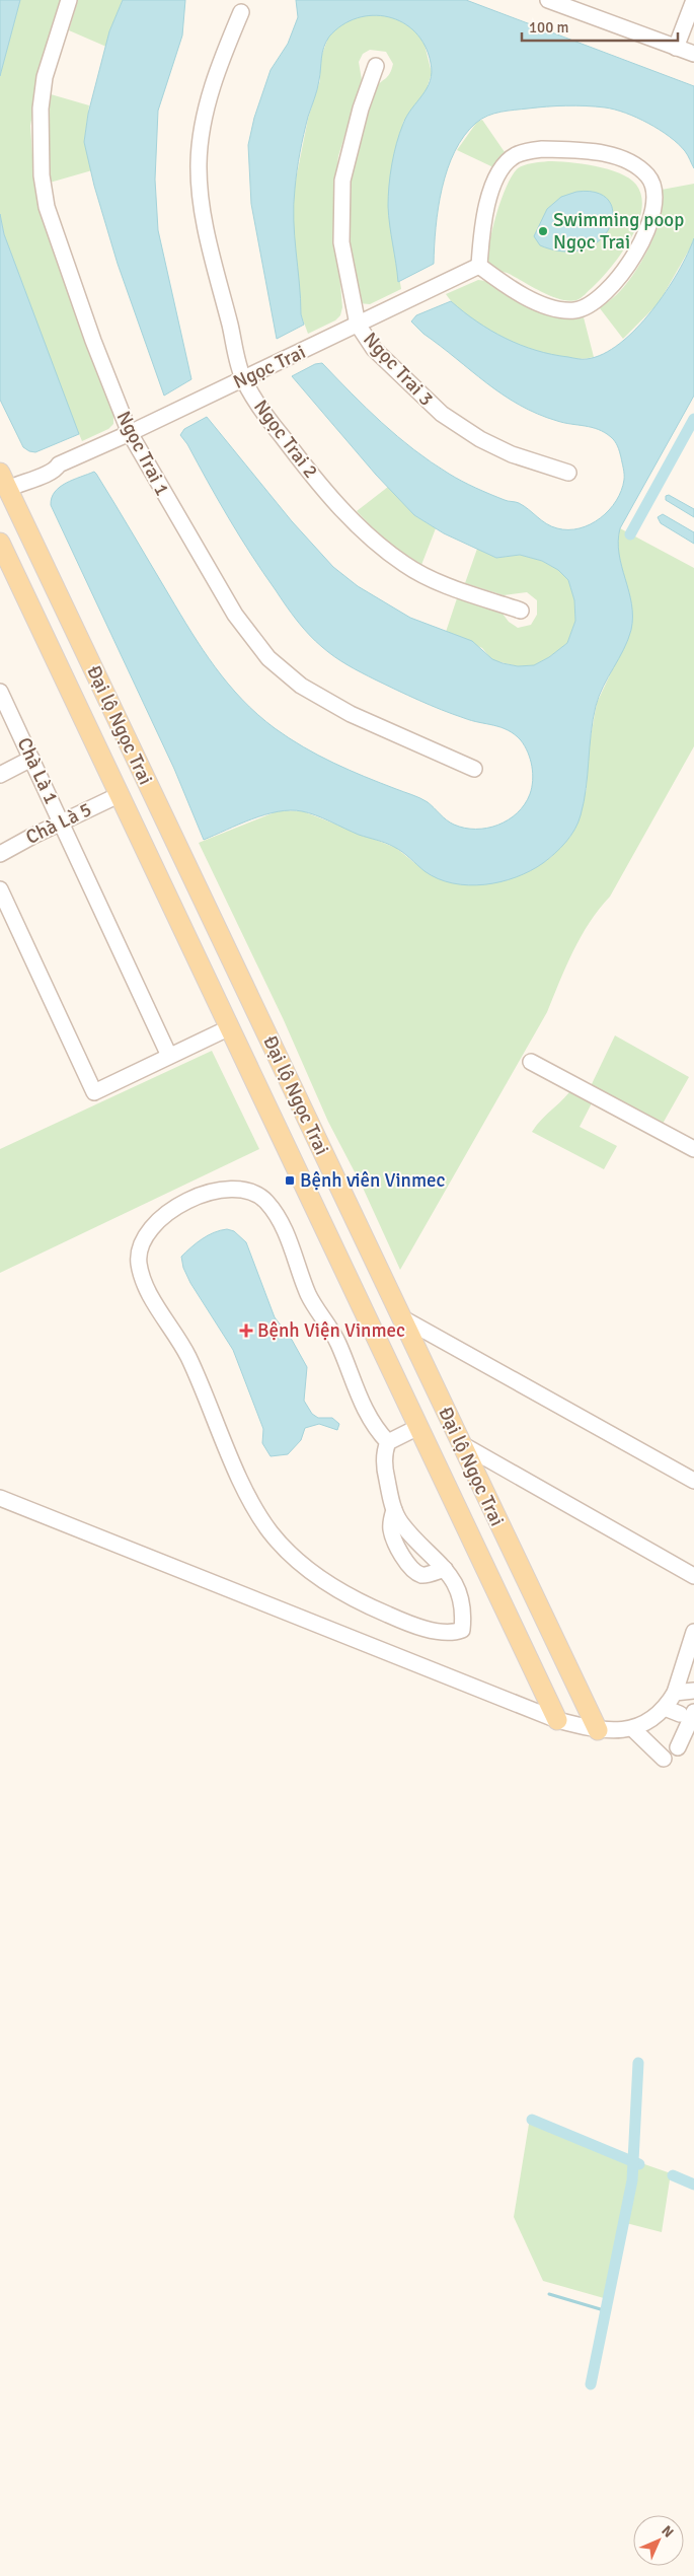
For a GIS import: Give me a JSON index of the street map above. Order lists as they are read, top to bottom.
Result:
{
  "streets": {
    "main road": ["Đại lộ Ngọc Trai"],
    "street": [
      "Ngọc Trai",
      "Ngọc Trai 3",
      "Ngọc Trai 2",
      "Ngọc Trai 1",
      "Chà Là 1",
      "Chà Là 5"
    ]
  },
  "crossings": [
    ["Ngọc Trai", "Ngọc Trai 3"],
    ["Ngọc Trai", "Ngọc Trai 2"],
    ["Ngọc Trai", "Ngọc Trai 1"],
    ["Ngọc Trai", "Đại lộ Ngọc Trai"],
    ["Đại lộ Ngọc Trai", "Chà Là 5"],
    ["Chà Là 1", "Chà Là 5"]
  ],
  "places": {
    "other": ["Swimming poop Ngọc Trai"],
    "transit": ["Bệnh viên Vinmec"],
    "health": ["Bệnh Viện Vinmec"]
  },
  "scale_bar": "100 m",
  "north": "top right"
}
